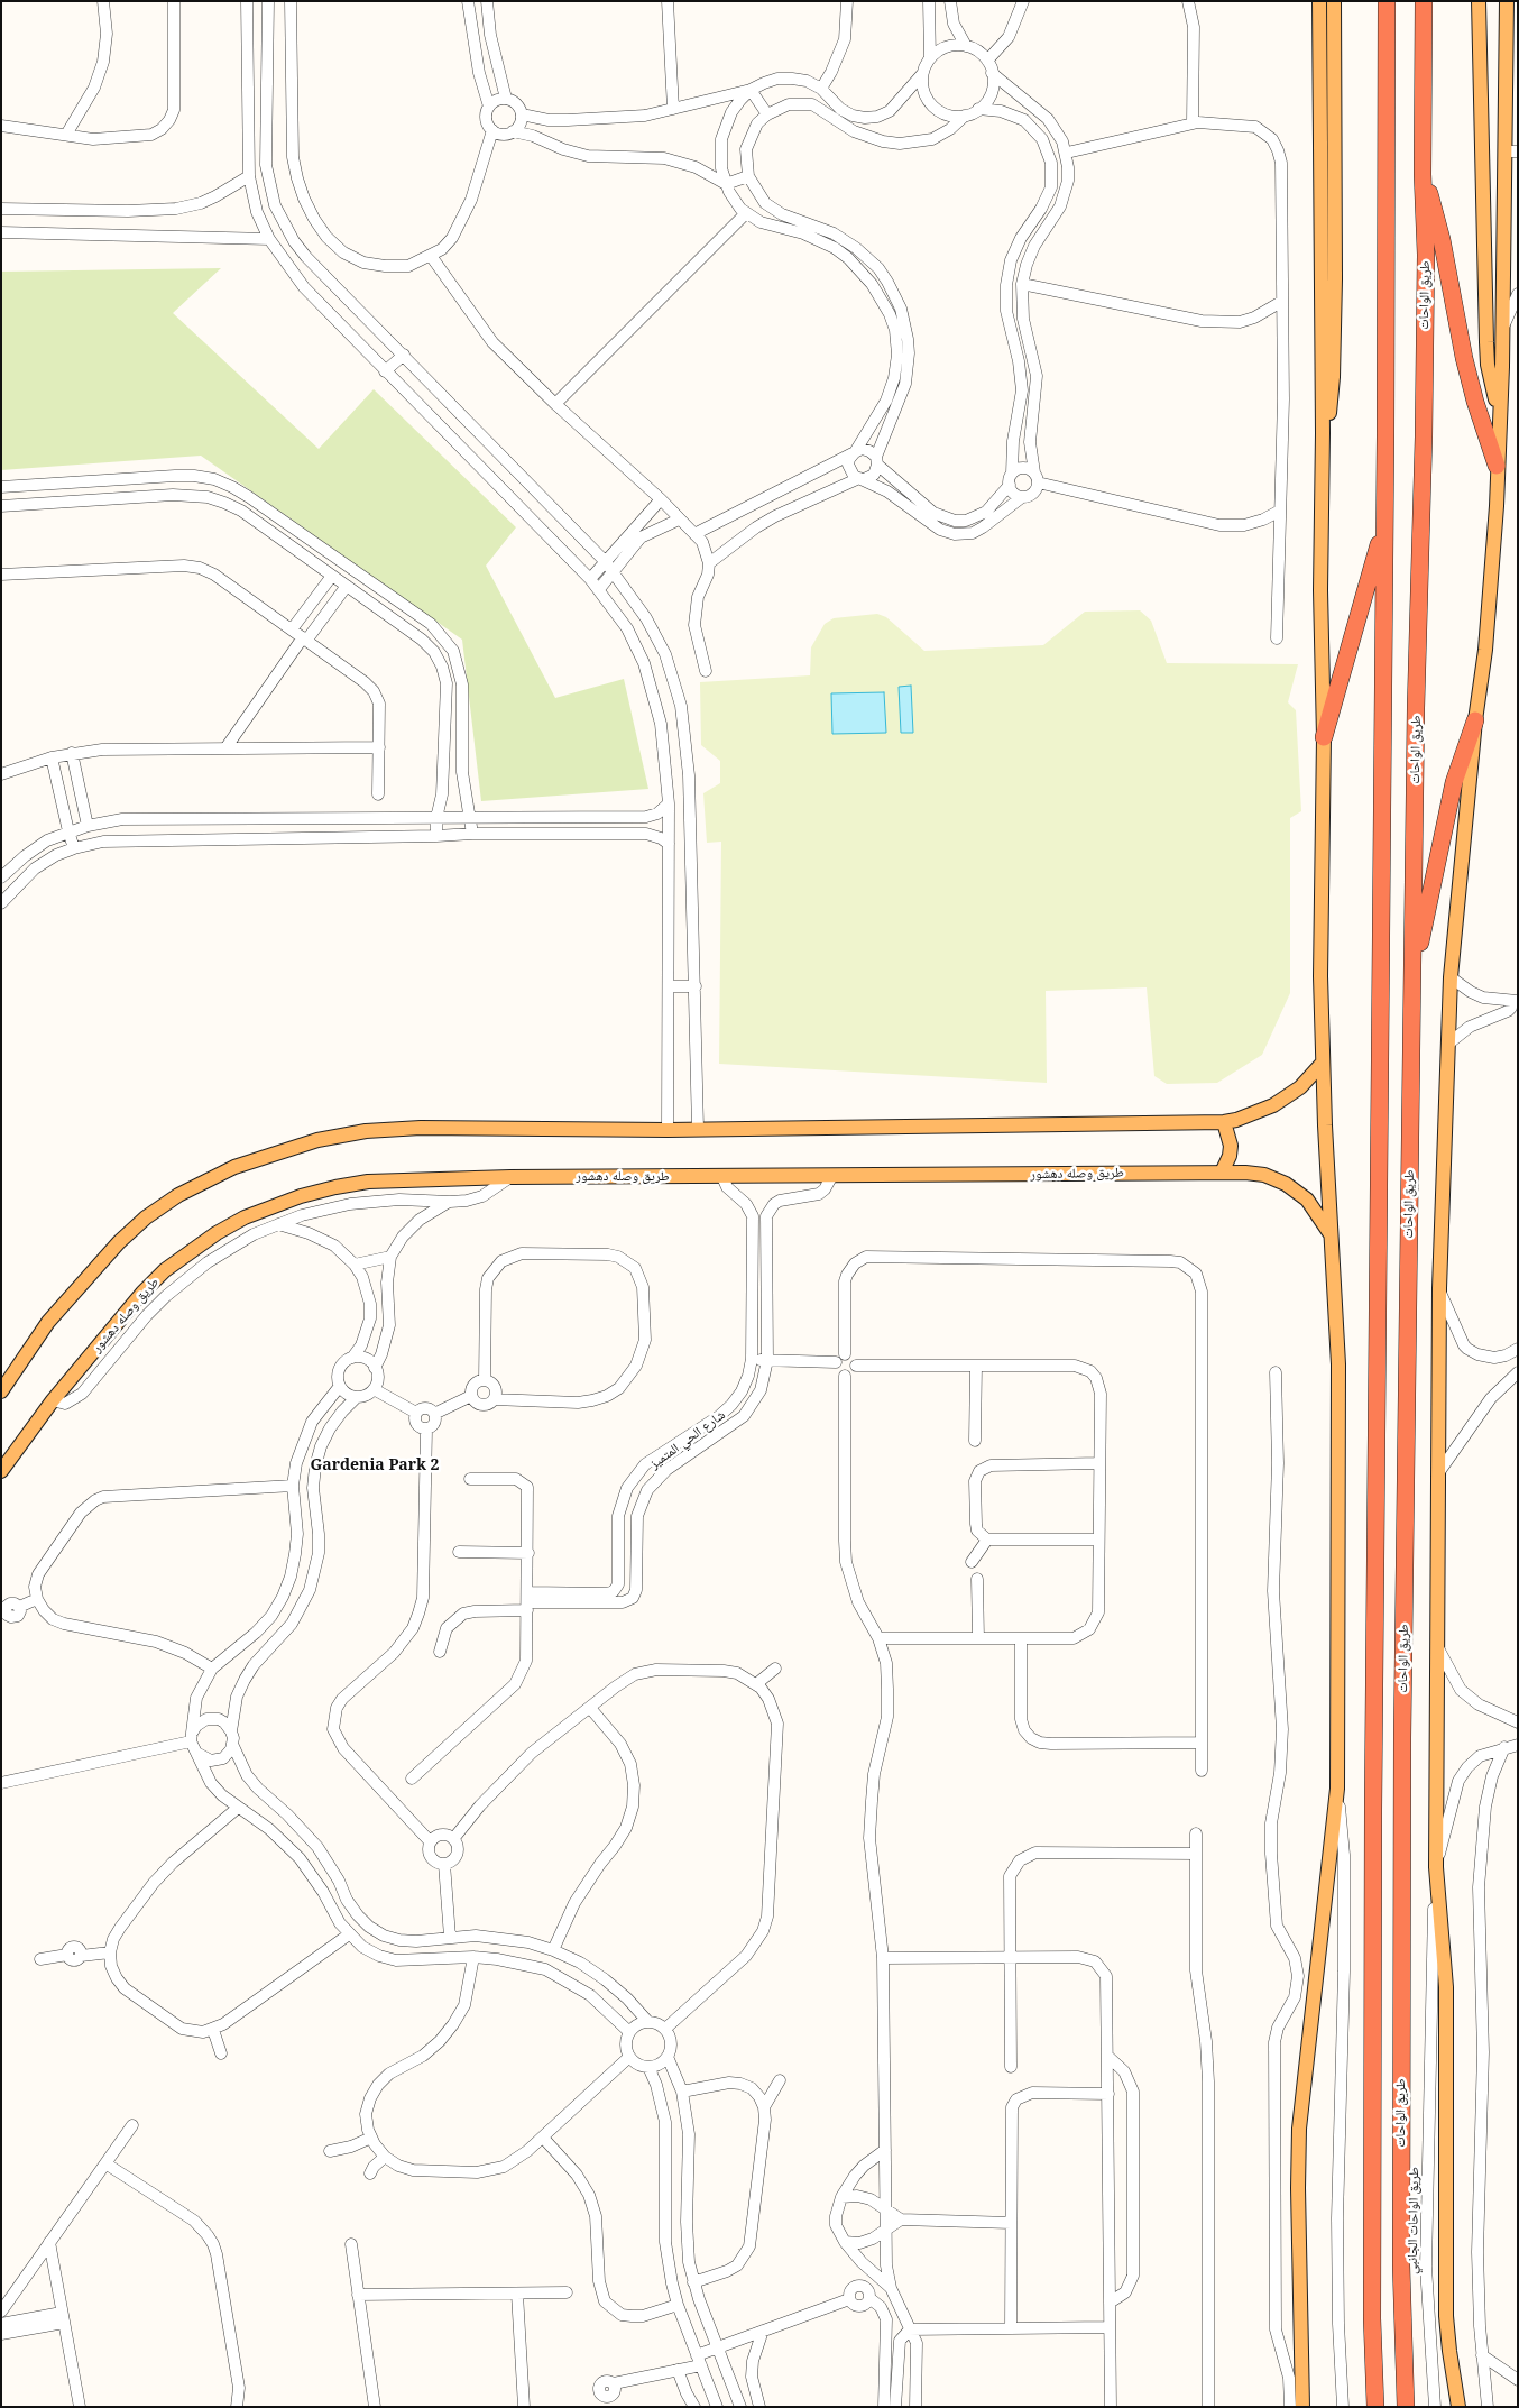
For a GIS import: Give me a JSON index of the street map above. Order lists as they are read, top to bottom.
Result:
{
  "streets": {
    "highway": ["طريق الواحات"],
    "main road": ["طريق وصله دهشور"],
    "street": ["شارع الحي المتميز", "طريق الواحات الجانبي"]
  },
  "districts": ["Gardenia Park 2"]
}
